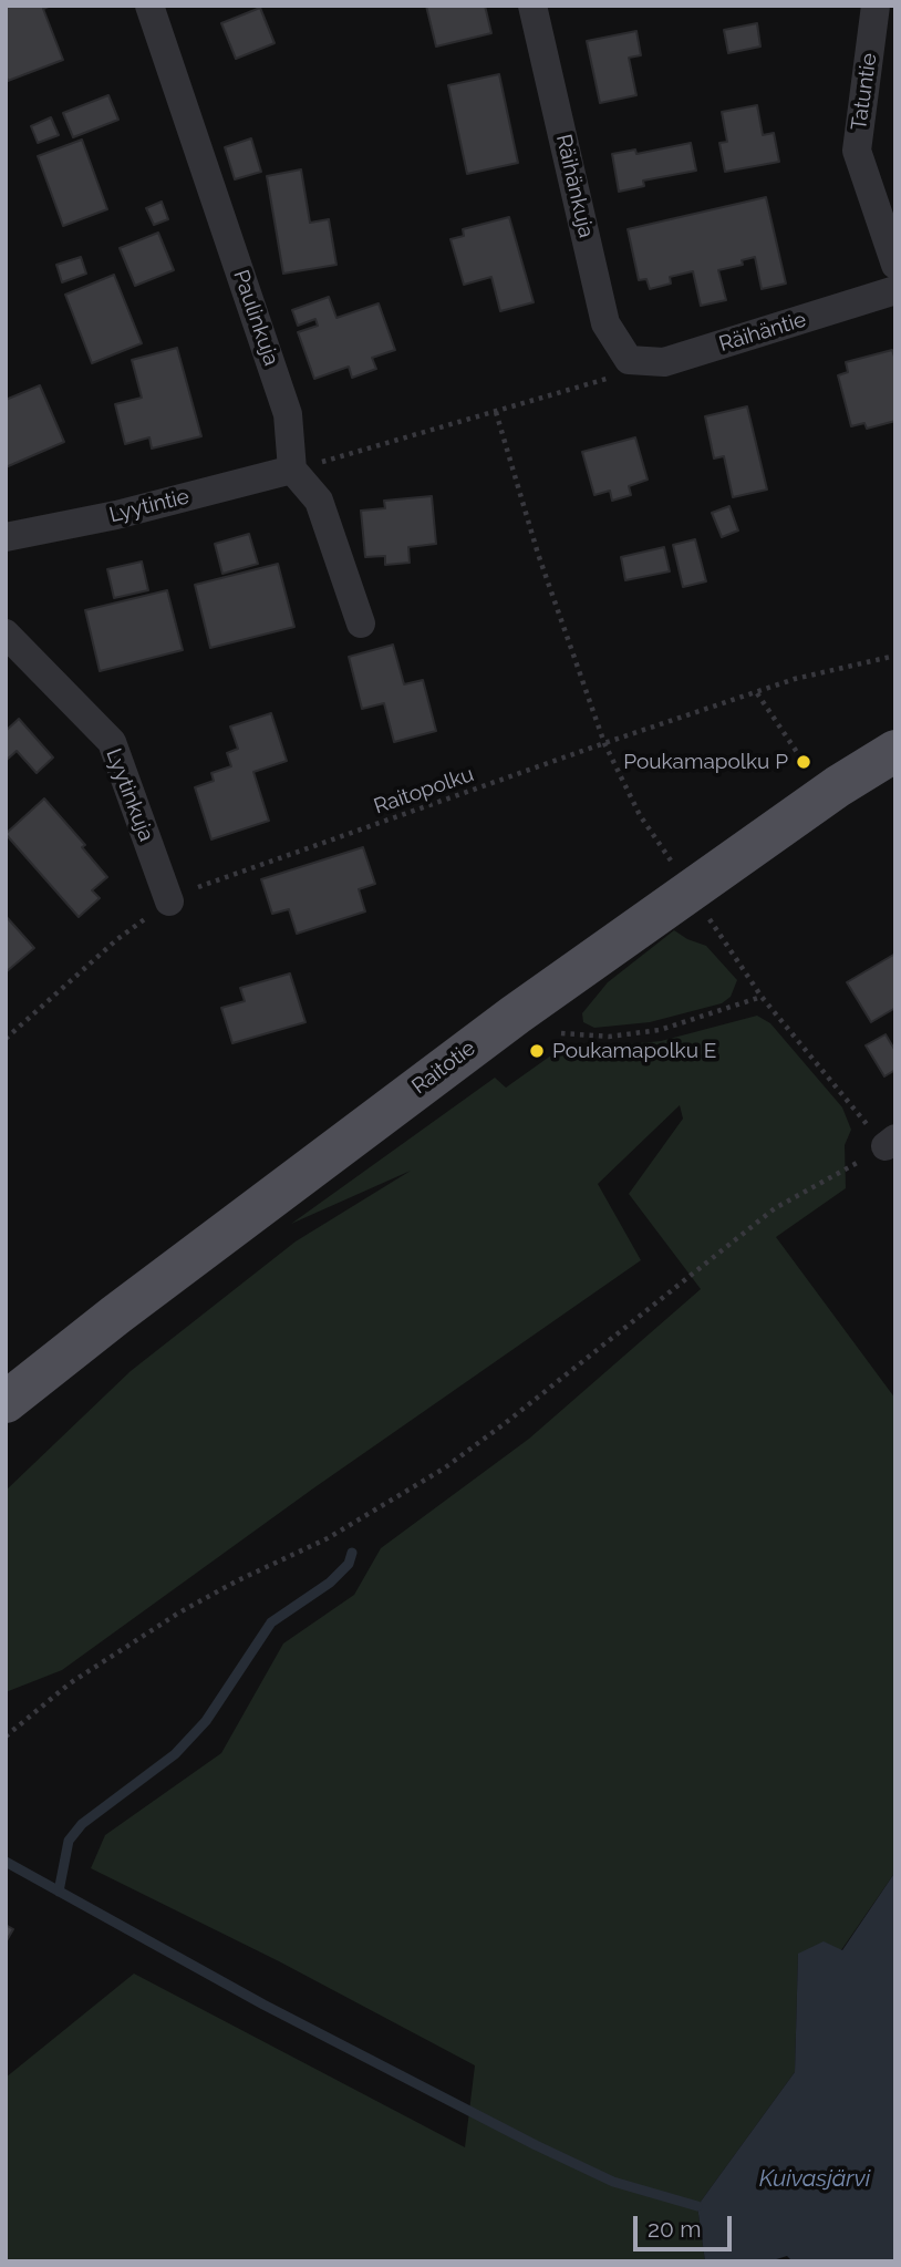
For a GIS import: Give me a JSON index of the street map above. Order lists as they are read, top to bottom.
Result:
{
  "streets": {
    "main road": ["Raitotie"],
    "street": [
      "Tatuntie",
      "Räihänkuja",
      "Paulinkuja",
      "Räihäntie",
      "Lyytintie",
      "Lyytinkuja"
    ],
    "path": ["Raitopolku"]
  },
  "crossings": [
    ["Räihänkuja", "Räihäntie"],
    ["Paulinkuja", "Lyytintie"],
    ["Raitopolku", "Lyytinkuja"]
  ],
  "water": ["Kuivasjärvi"],
  "places": ["Poukamapolku P", "Poukamapolku E"],
  "scale_bar": "20 m"
}
